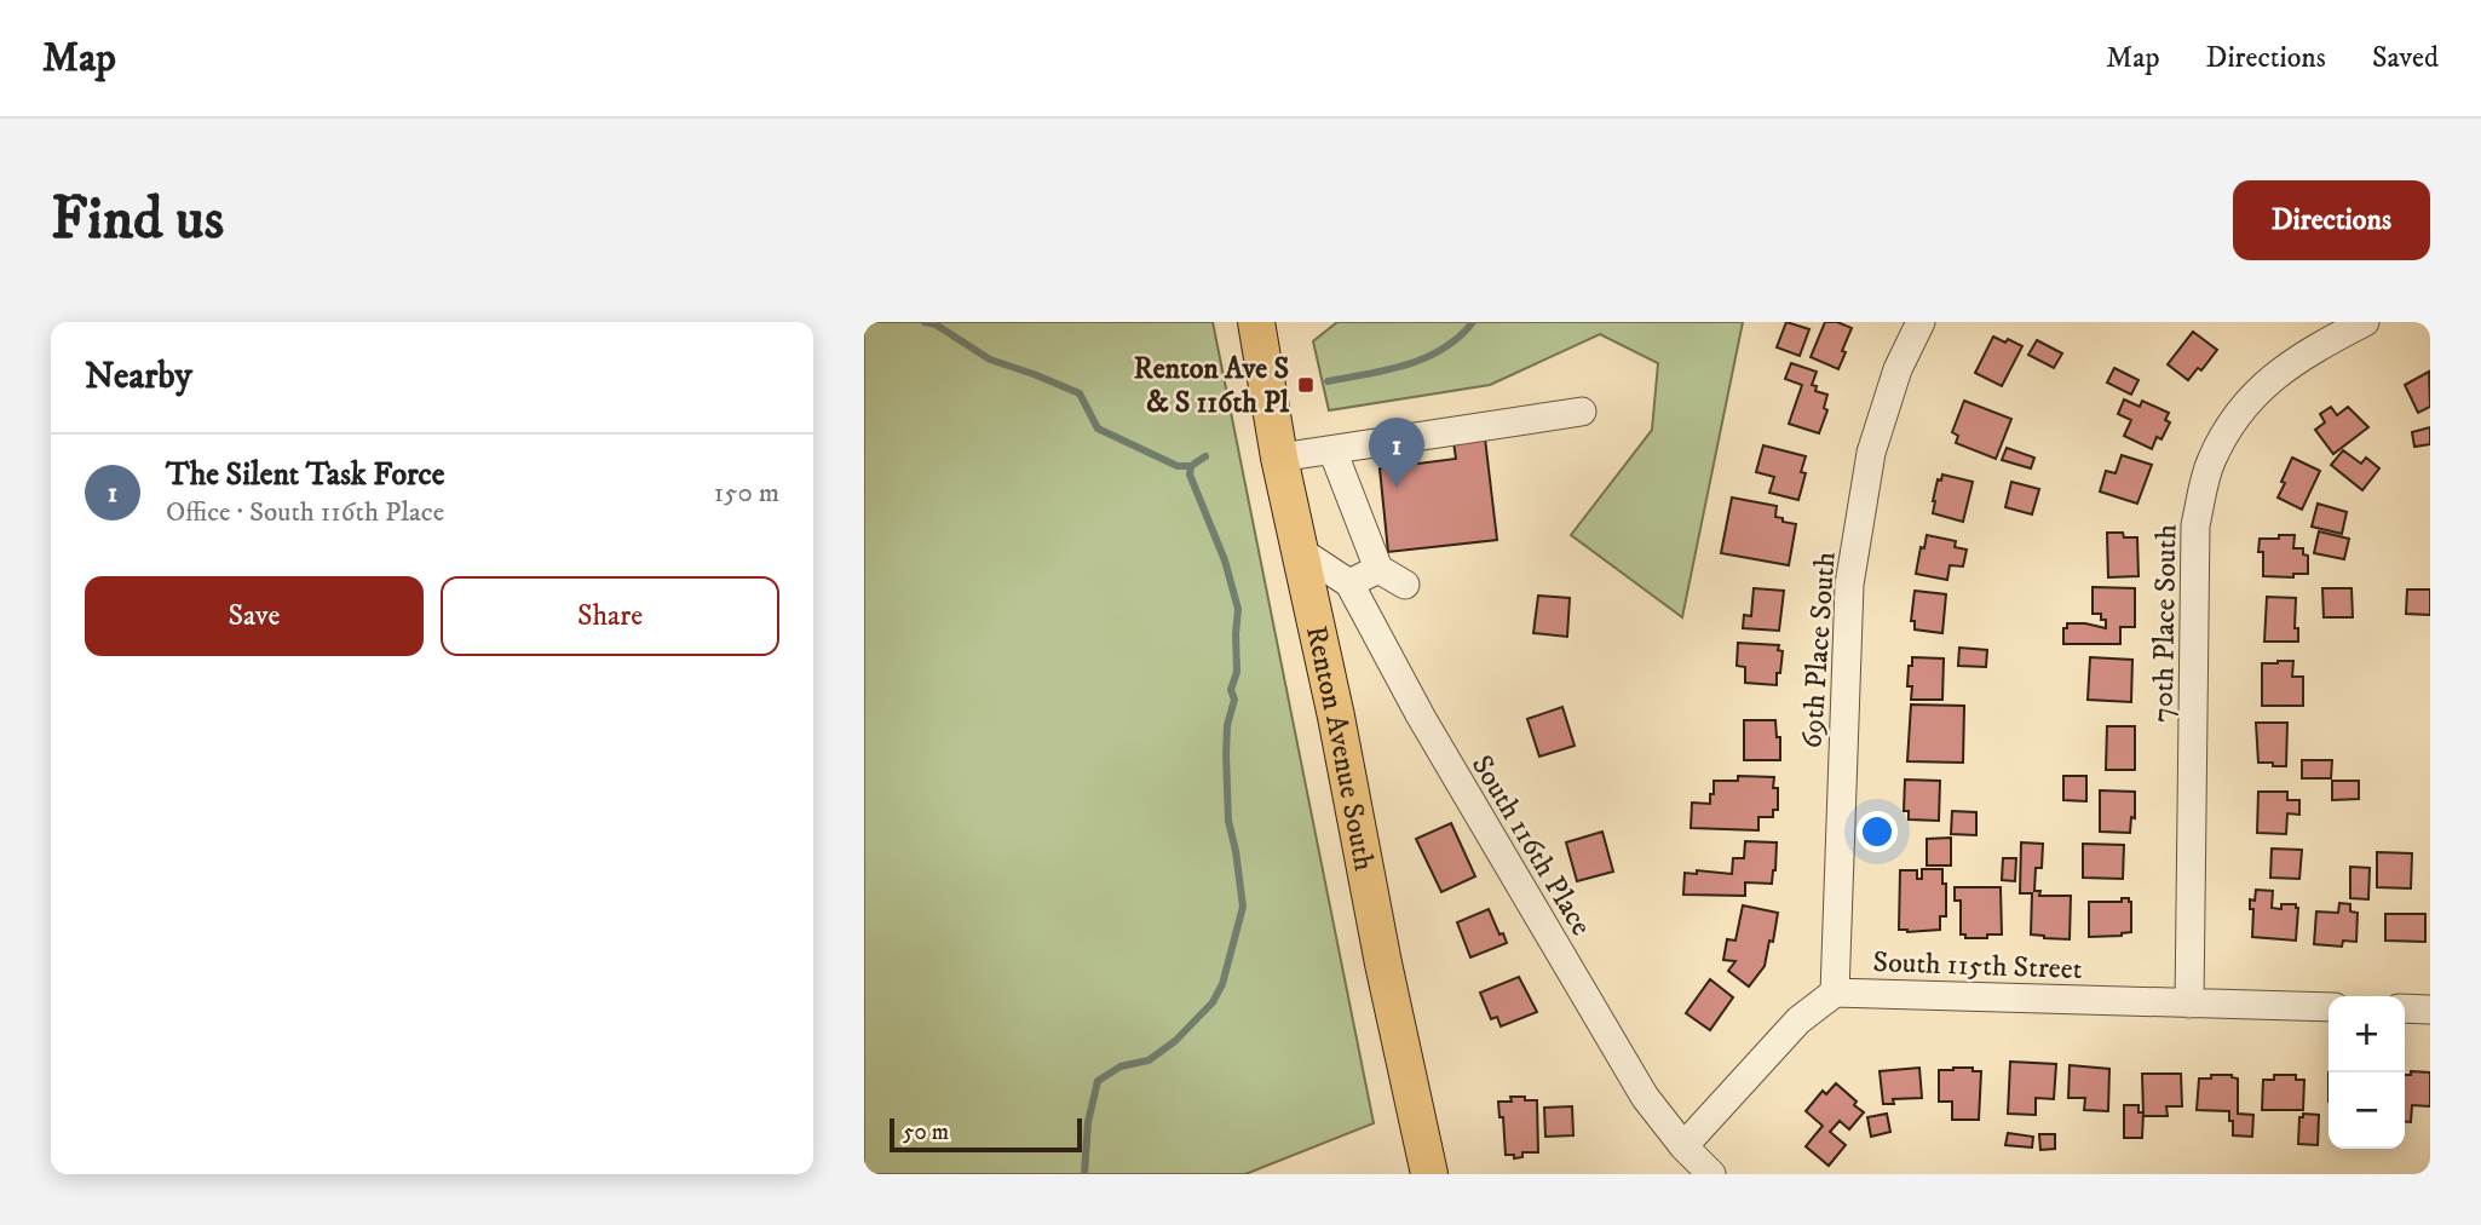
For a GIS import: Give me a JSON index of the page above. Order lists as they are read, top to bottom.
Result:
{
  "streets": {
    "main road": ["Renton Avenue South"],
    "street": [
      "70th Place South",
      "69th Place South",
      "South 116th Place",
      "South 115th Street"
    ]
  },
  "crossings": [
    ["70th Place South", "South 115th Street"],
    ["69th Place South", "South 115th Street"],
    ["Renton Avenue South", "South 116th Place"],
    ["South 116th Place", "South 115th Street"]
  ],
  "places": {
    "transit": ["Renton Ave S & S 116th Pl"]
  },
  "scale_bar": "50 m",
  "page": {
    "header": "Map",
    "nav": ["Map", "Directions", "Saved"],
    "buttons": [
      "Directions",
      ["Save", "Share"]
    ],
    "title": "Find us",
    "heading": "Nearby",
    "pins": "1",
    "list": [
      {
        "mark": "1",
        "name": "The Silent Task Force",
        "note": "Office · South 116th Place",
        "value": "150 m"
      }
    ],
    "map_buttons": ["+", "−"],
    "scale": "50 m"
  }
}
